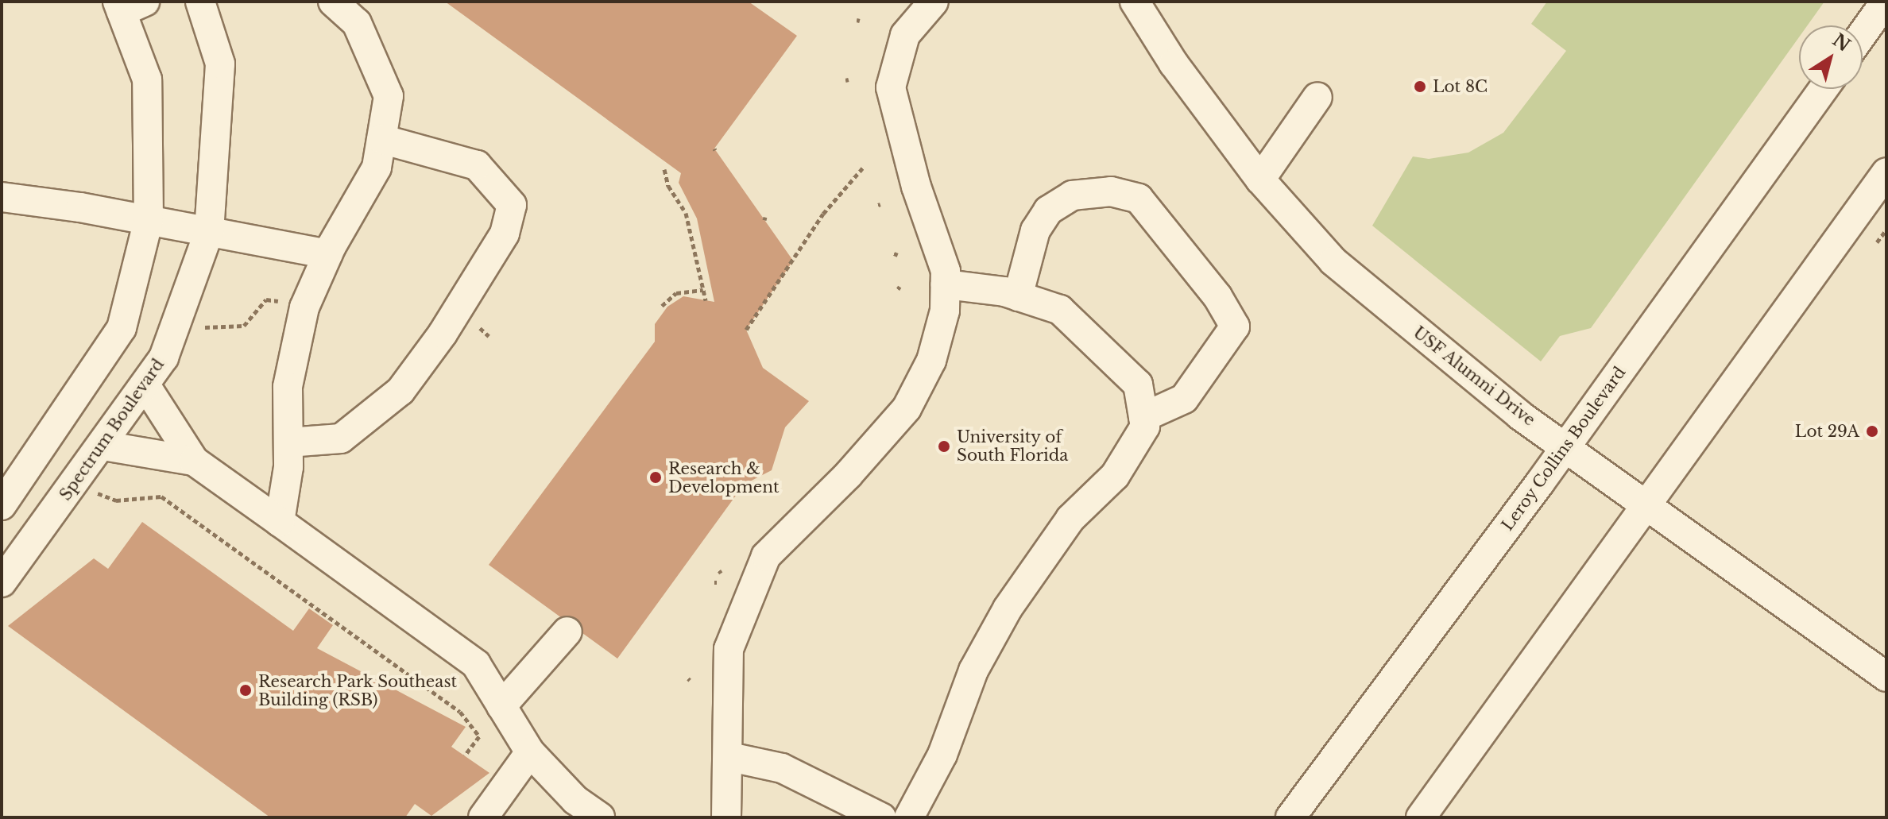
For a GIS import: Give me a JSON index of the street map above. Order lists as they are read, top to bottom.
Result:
{
  "streets": {
    "street": ["USF Alumni Drive", "Spectrum Boulevard", "Leroy Collins Boulevard"]
  },
  "crossings": [
    ["USF Alumni Drive", "Leroy Collins Boulevard"]
  ],
  "places": [
    "Lot 8C",
    "Lot 29A",
    "University of South Florida",
    "Research & Development",
    "Research Park Southeast Building (RSB)"
  ],
  "north": "top right"
}
